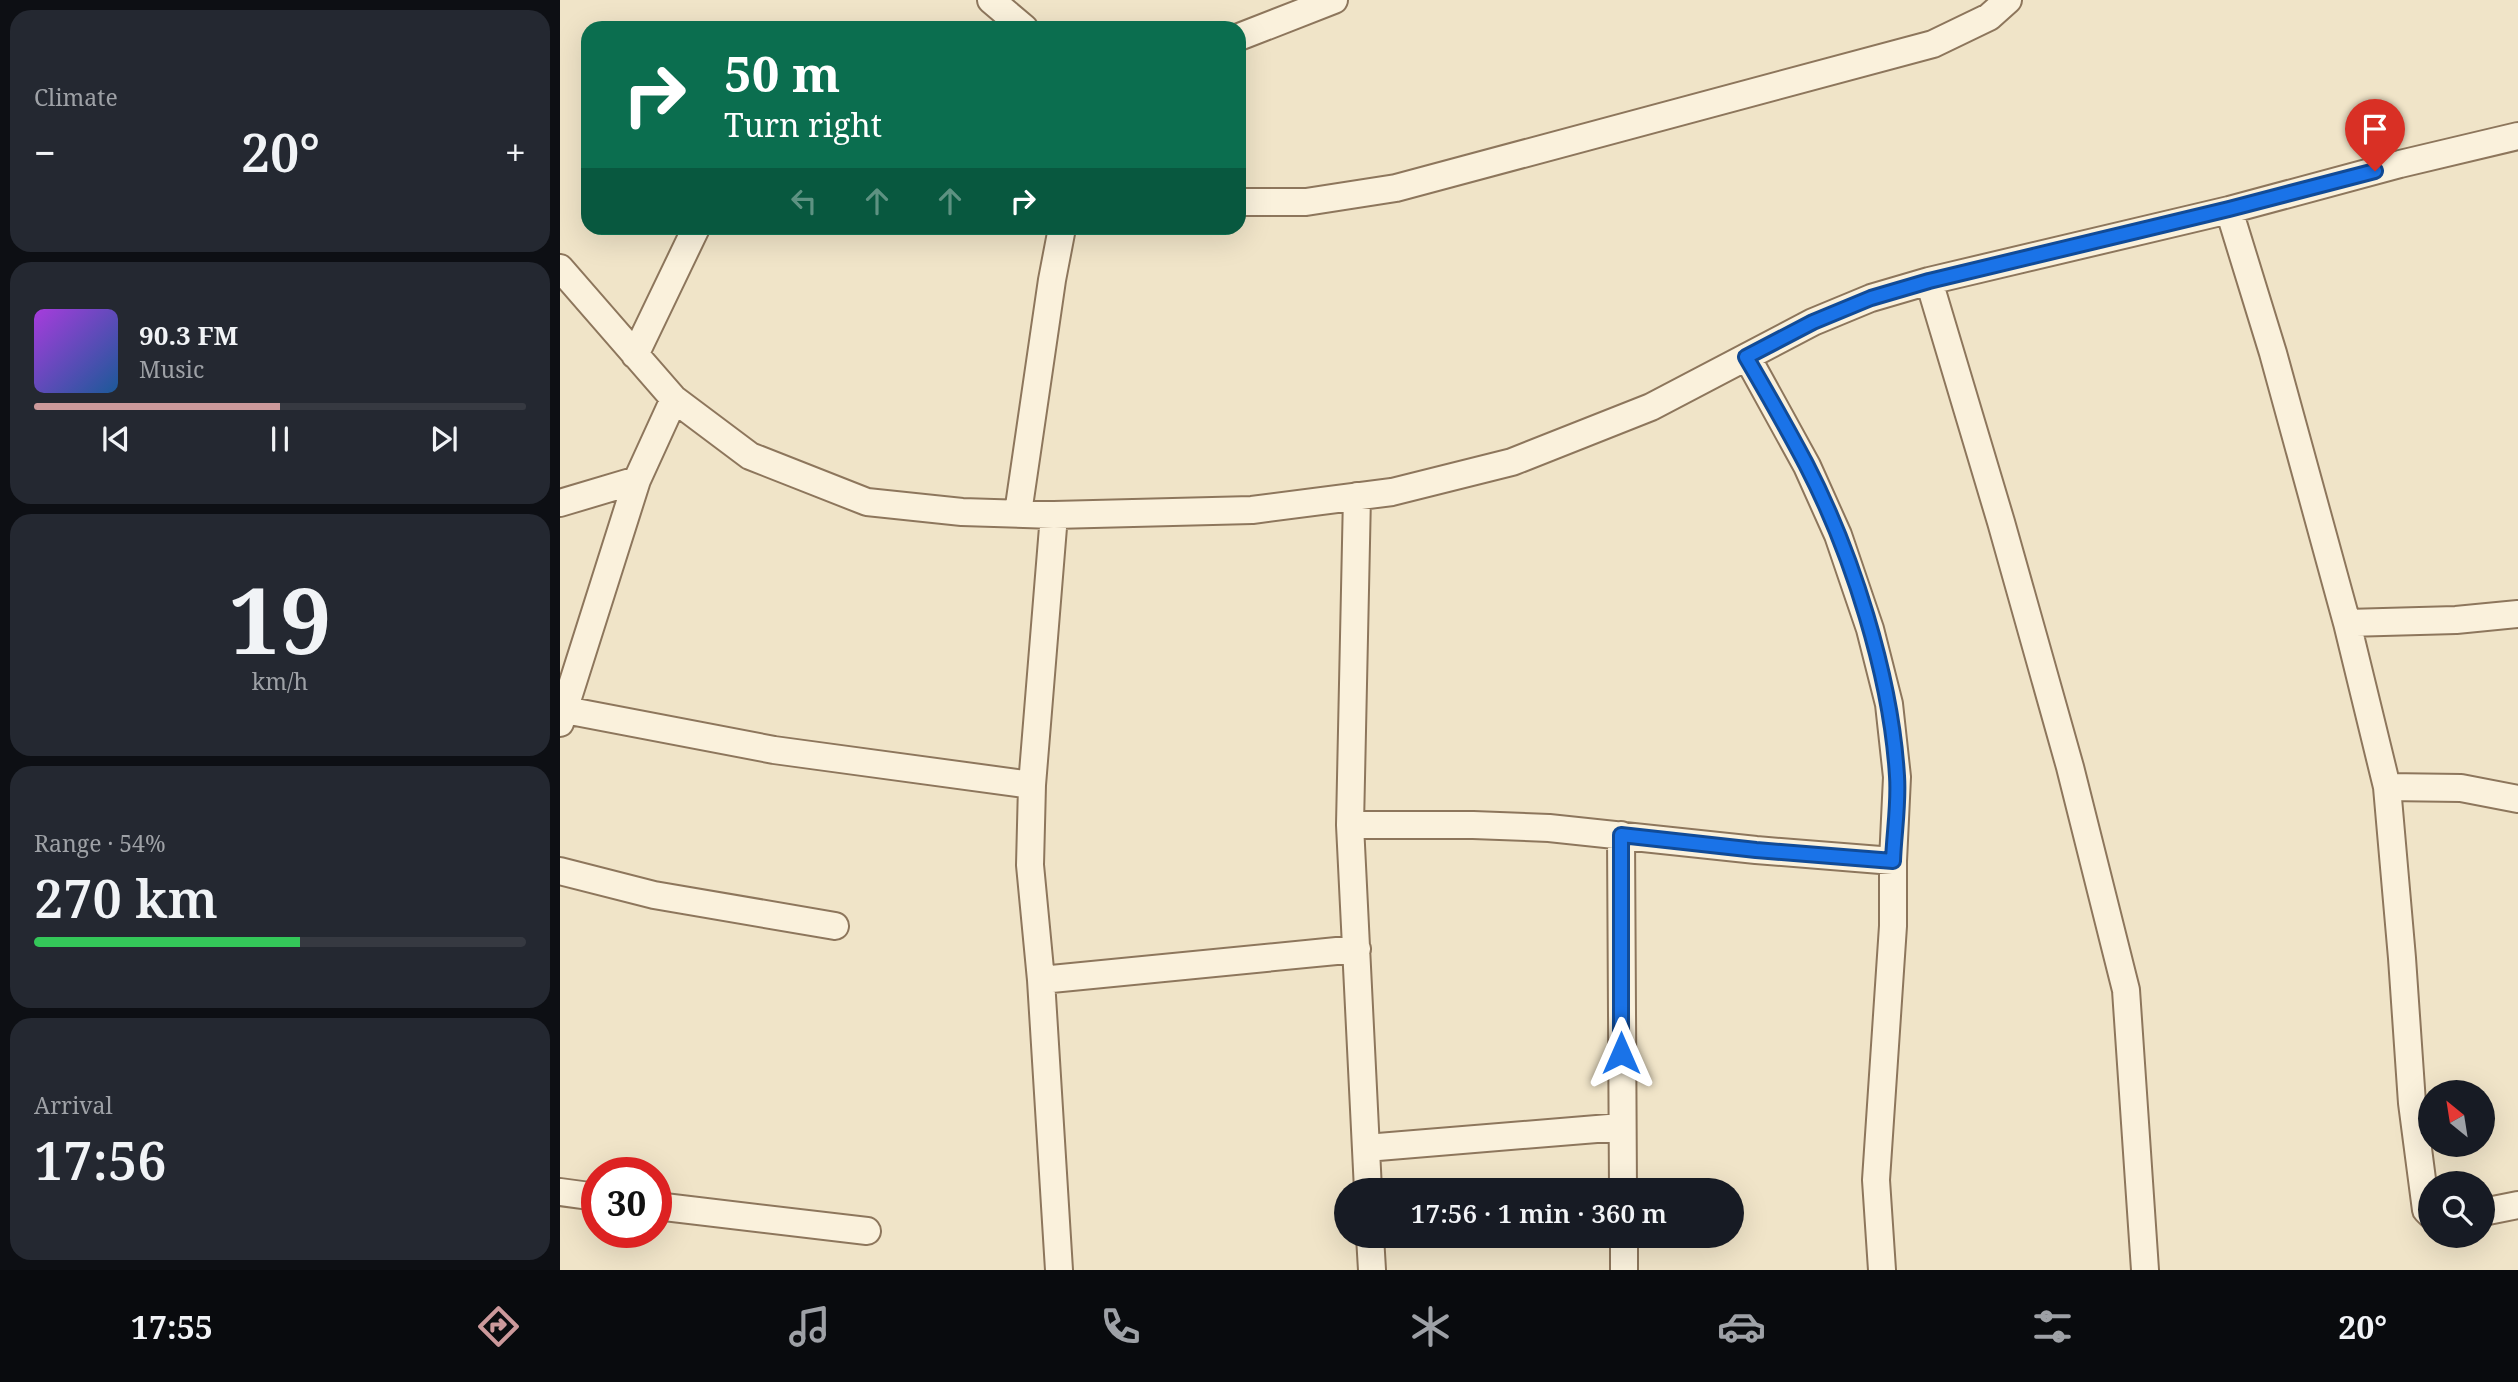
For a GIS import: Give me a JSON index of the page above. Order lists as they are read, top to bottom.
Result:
{
  "north": "top left",
  "page": {
    "tile": [
      "Climate",
      ["19", "km/h"],
      ["Range · 54%", "270 km"],
      ["Arrival", "17:56"]
    ],
    "turn": ["50 m", "Turn right"],
    "heat": ["−", "20°", "+"],
    "song": ["90.3 FM", "Music"],
    "limit": "30",
    "trip": "17:56 · 1 min · 360 m",
    "tabs": ["17:55", "20°"]
  }
}
